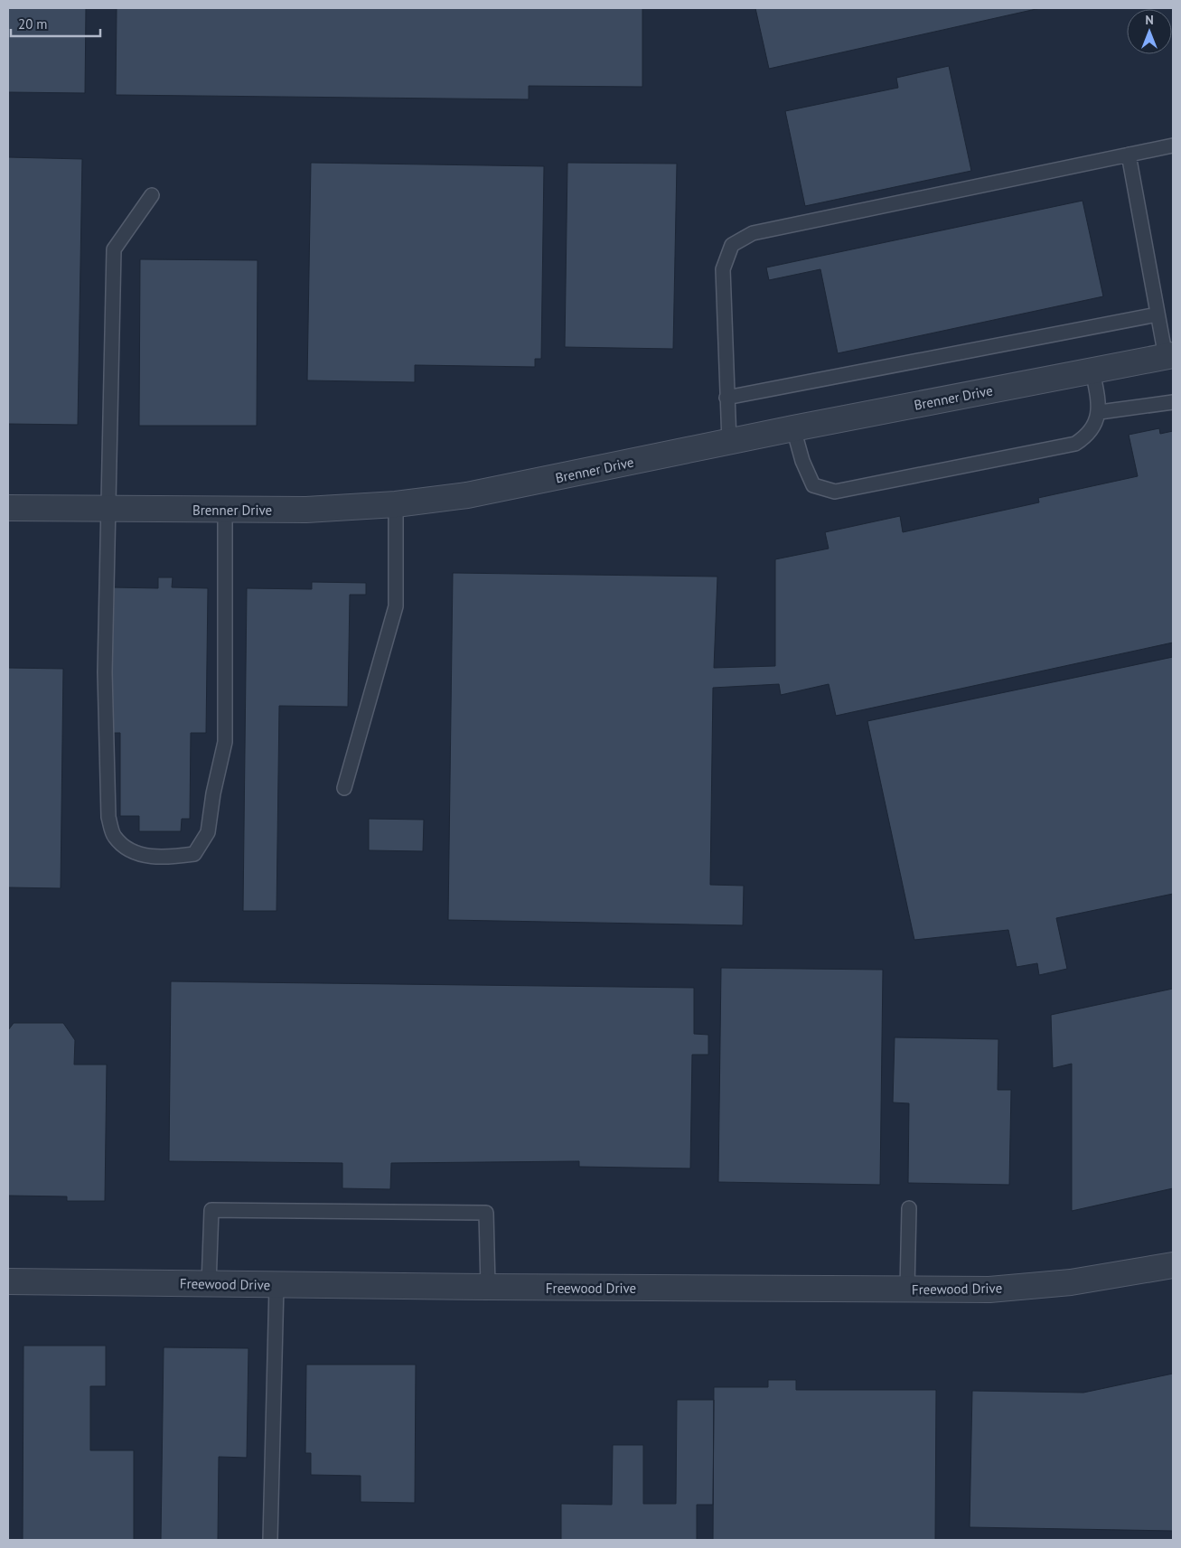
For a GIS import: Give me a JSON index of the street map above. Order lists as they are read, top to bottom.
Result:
{
  "streets": {
    "street": ["Brenner Drive", "Freewood Drive"]
  },
  "scale_bar": "20 m",
  "north": "top"
}
